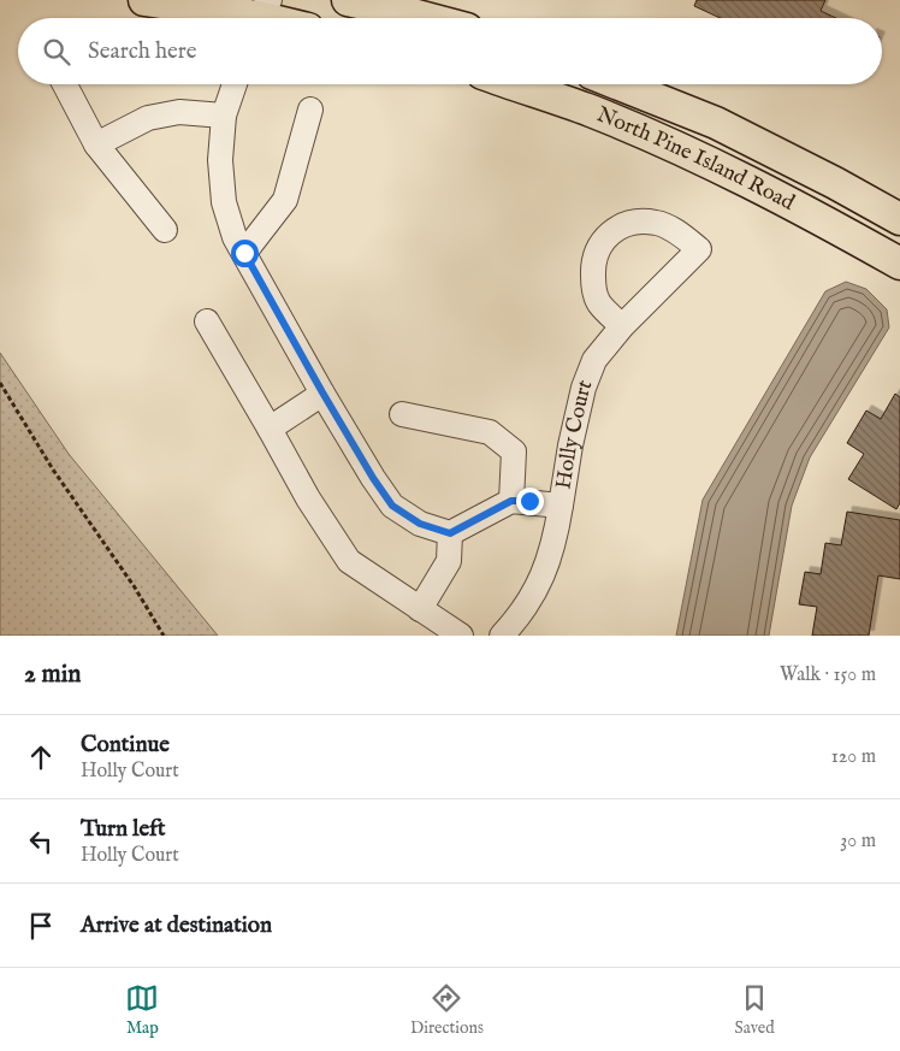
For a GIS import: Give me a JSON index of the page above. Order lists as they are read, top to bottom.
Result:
{
  "streets": {
    "main road": ["North Pine Island Road"],
    "lane": ["Holly Court"]
  },
  "page": {
    "search": "Search here",
    "heading": ["2 min", "Walk · 150 m"],
    "list": [
      ["Continue", "Holly Court", "120 m"],
      ["Turn left", "Holly Court", "30 m"],
      "Arrive at destination"
    ],
    "nav": ["Map", "Directions", "Saved"]
  }
}
